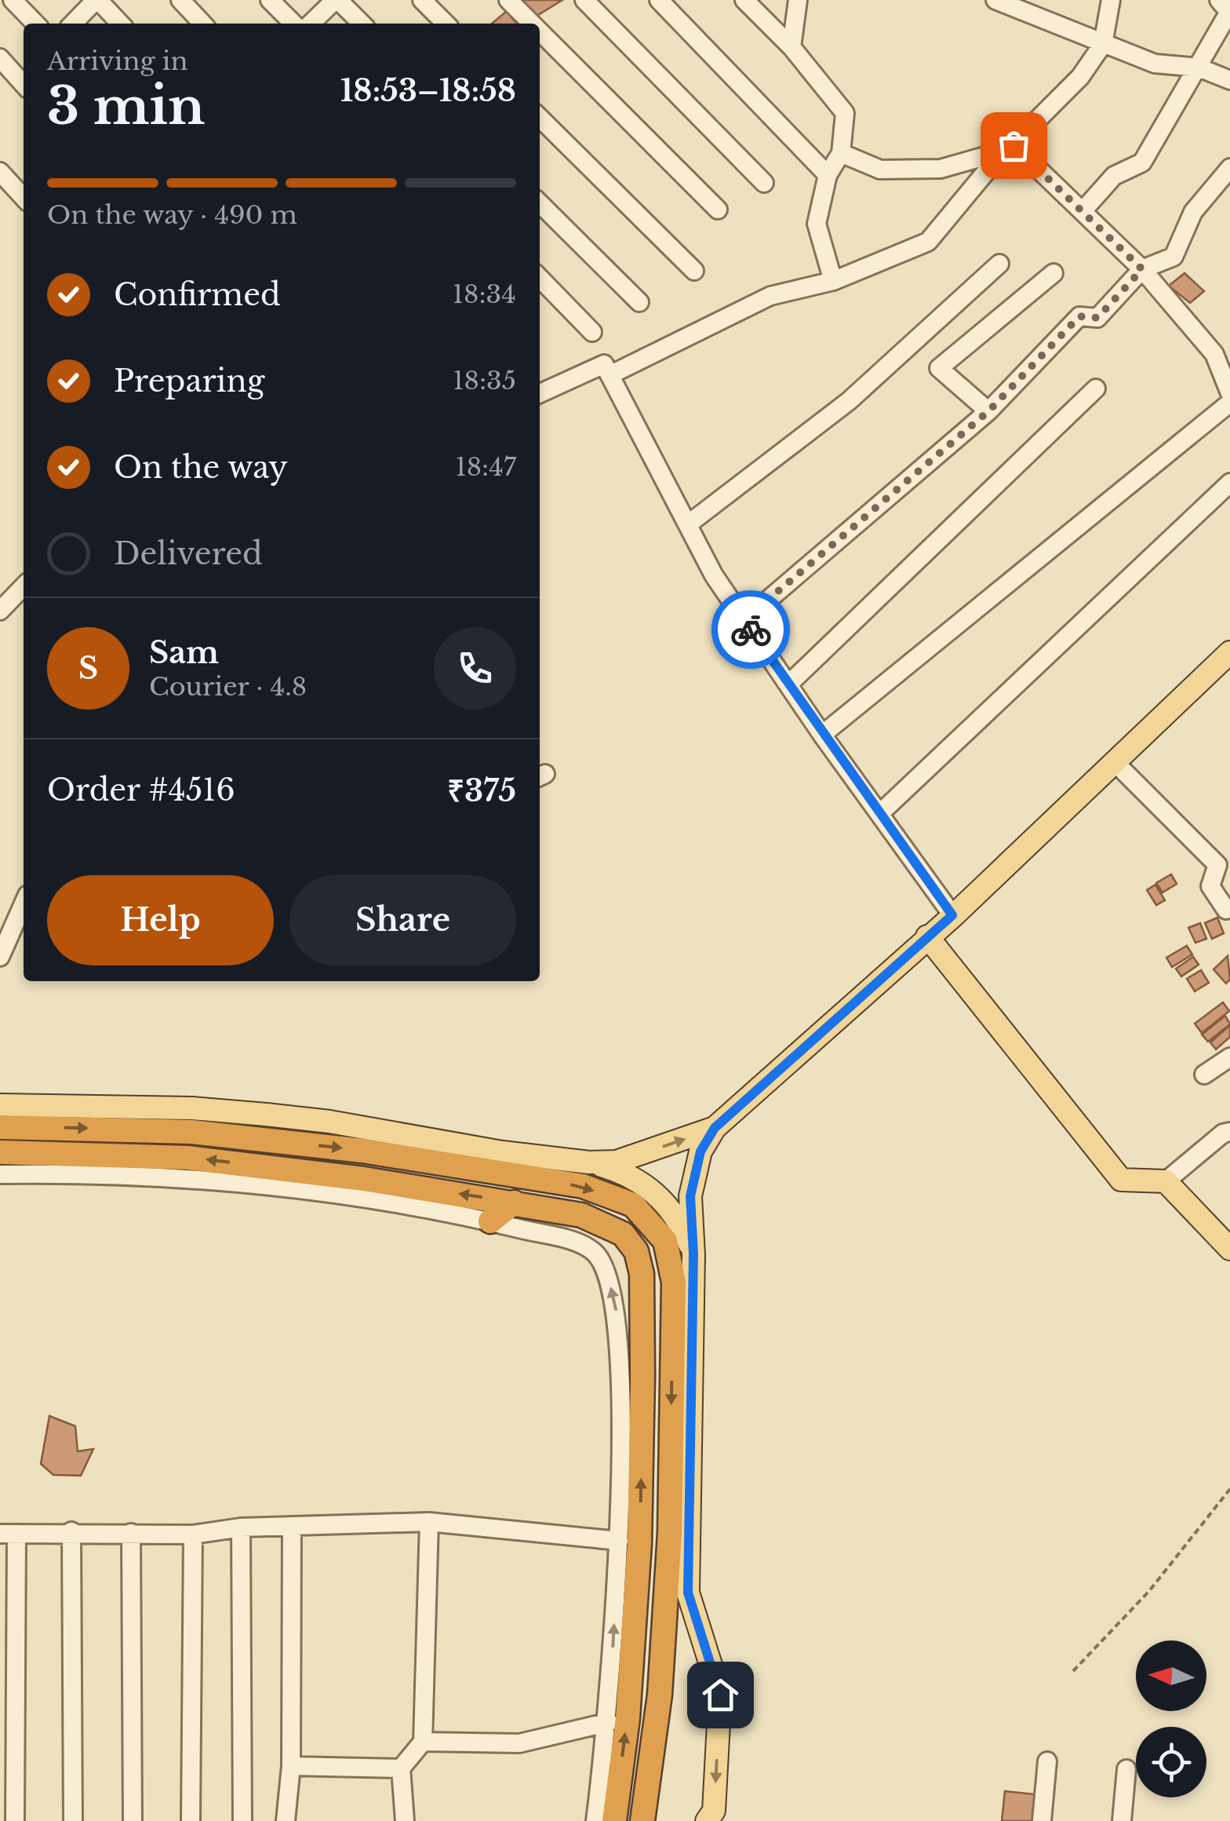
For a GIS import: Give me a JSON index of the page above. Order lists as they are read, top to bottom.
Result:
{
  "north": "left",
  "page": {
    "heading": ["3 min", "Arriving in", "18:53–18:58"],
    "panel": [
      "Sam",
      "Courier · 4.8",
      "Order #4516",
      "₹375"
    ],
    "bar": "On the way · 490 m",
    "list": [
      ["Confirmed", "18:34"],
      ["Preparing", "18:35"],
      ["On the way", "18:47"],
      "Delivered"
    ],
    "round": "S",
    "buttons": ["Help", "Share"]
  }
}
